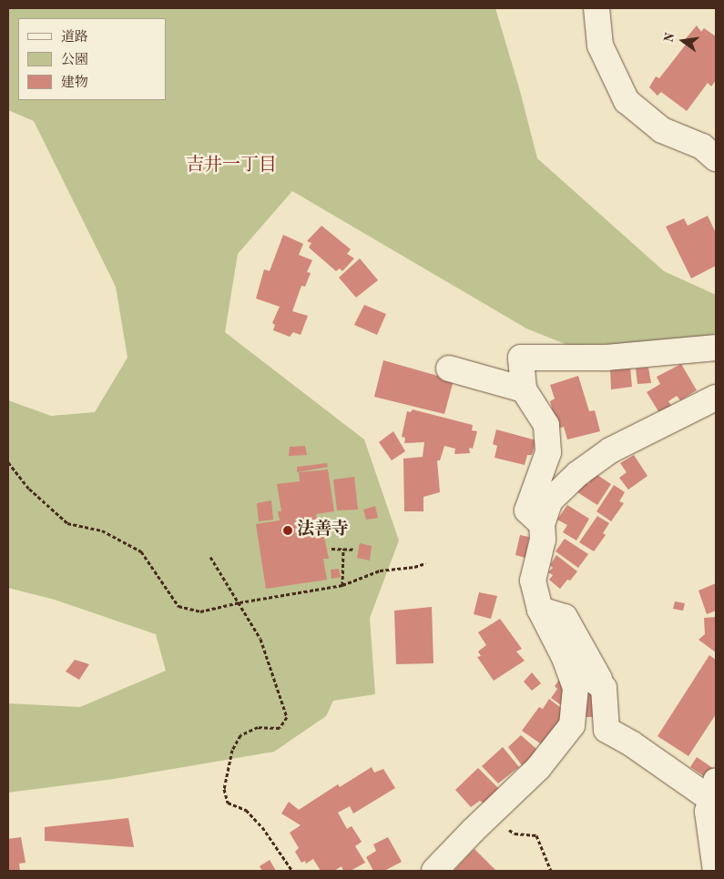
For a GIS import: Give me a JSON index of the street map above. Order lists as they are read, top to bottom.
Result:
{
  "districts": ["吉井一丁目"],
  "places": ["法善寺"],
  "legend": ["道路", "公園", "建物"],
  "north": "left"
}
